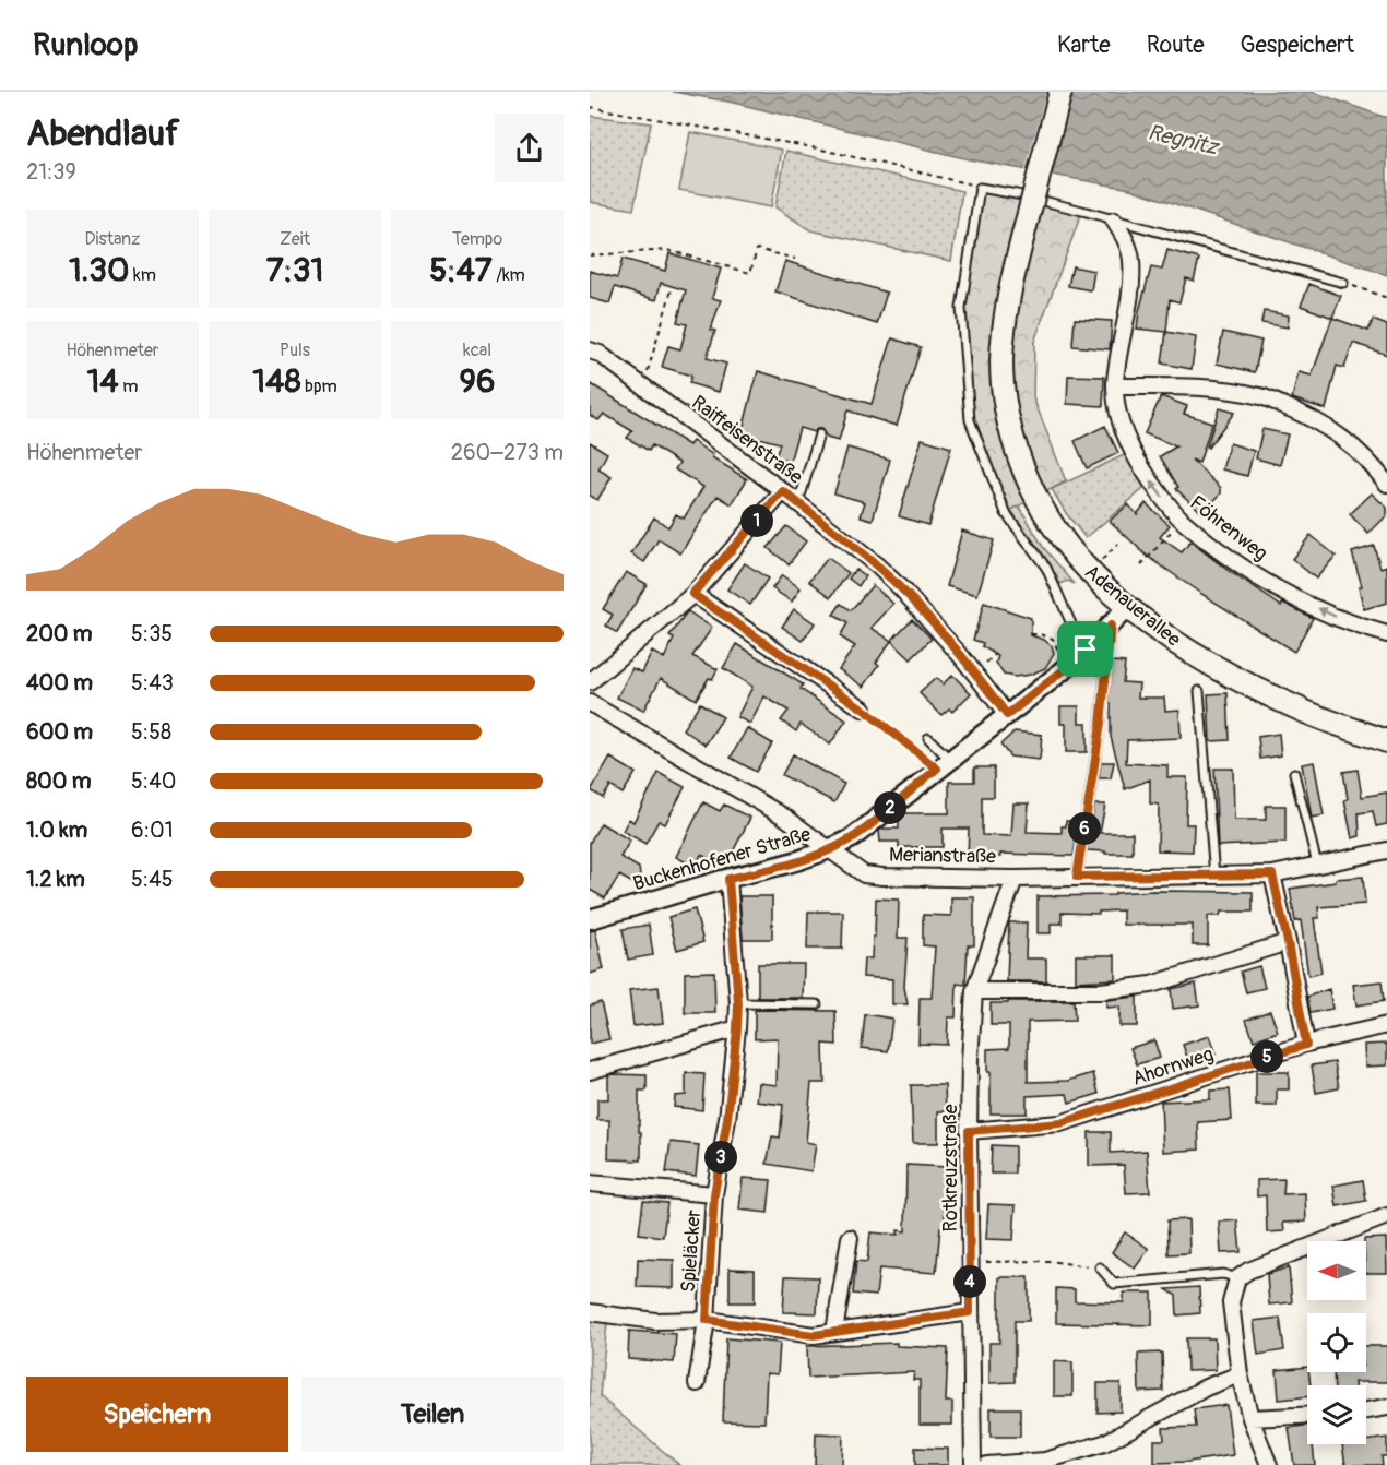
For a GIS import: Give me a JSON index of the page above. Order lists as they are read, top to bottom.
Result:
{
  "streets": {
    "main road": ["Adenauerallee"],
    "street": [
      "Raiffeisenstraße",
      "Föhrenweg",
      "Merianstraße",
      "Buckenhofener Straße",
      "Ahornweg",
      "Rotkreuzstraße",
      "Spieläcker"
    ]
  },
  "crossings": [
    ["Raiffeisenstraße", "Merianstraße"],
    ["Adenauerallee", "Merianstraße"],
    ["Merianstraße", "Buckenhofener Straße"],
    ["Merianstraße", "Rotkreuzstraße"],
    ["Buckenhofener Straße", "Spieläcker"],
    ["Ahornweg", "Rotkreuzstraße"]
  ],
  "one_way": ["Föhrenweg"],
  "water": ["Regnitz"],
  "north": "left",
  "page": {
    "header": "Runloop",
    "nav": ["Karte", "Route", "Gespeichert"],
    "heading": ["Abendlauf", "21:39"],
    "stats": [
      ["Distanz", "1.30 km"],
      ["Zeit", "7:31"],
      ["Tempo", "5:47 /km"],
      ["Höhenmeter", "14 m"],
      ["Puls", "148 bpm"],
      ["kcal", "96"]
    ],
    "chart": ["Höhenmeter", "260–273 m"],
    "pins": [
      "1",
      "2",
      "6",
      "5",
      "3",
      "4"
    ],
    "list": [
      {
        "name": "200 m",
        "note": "5:35"
      },
      {
        "name": "400 m",
        "note": "5:43"
      },
      {
        "name": "600 m",
        "note": "5:58"
      },
      {
        "name": "800 m",
        "note": "5:40"
      },
      {
        "name": "1.0 km",
        "note": "6:01"
      },
      {
        "name": "1.2 km",
        "note": "5:45"
      }
    ],
    "buttons": ["Speichern", "Teilen"]
  }
}
